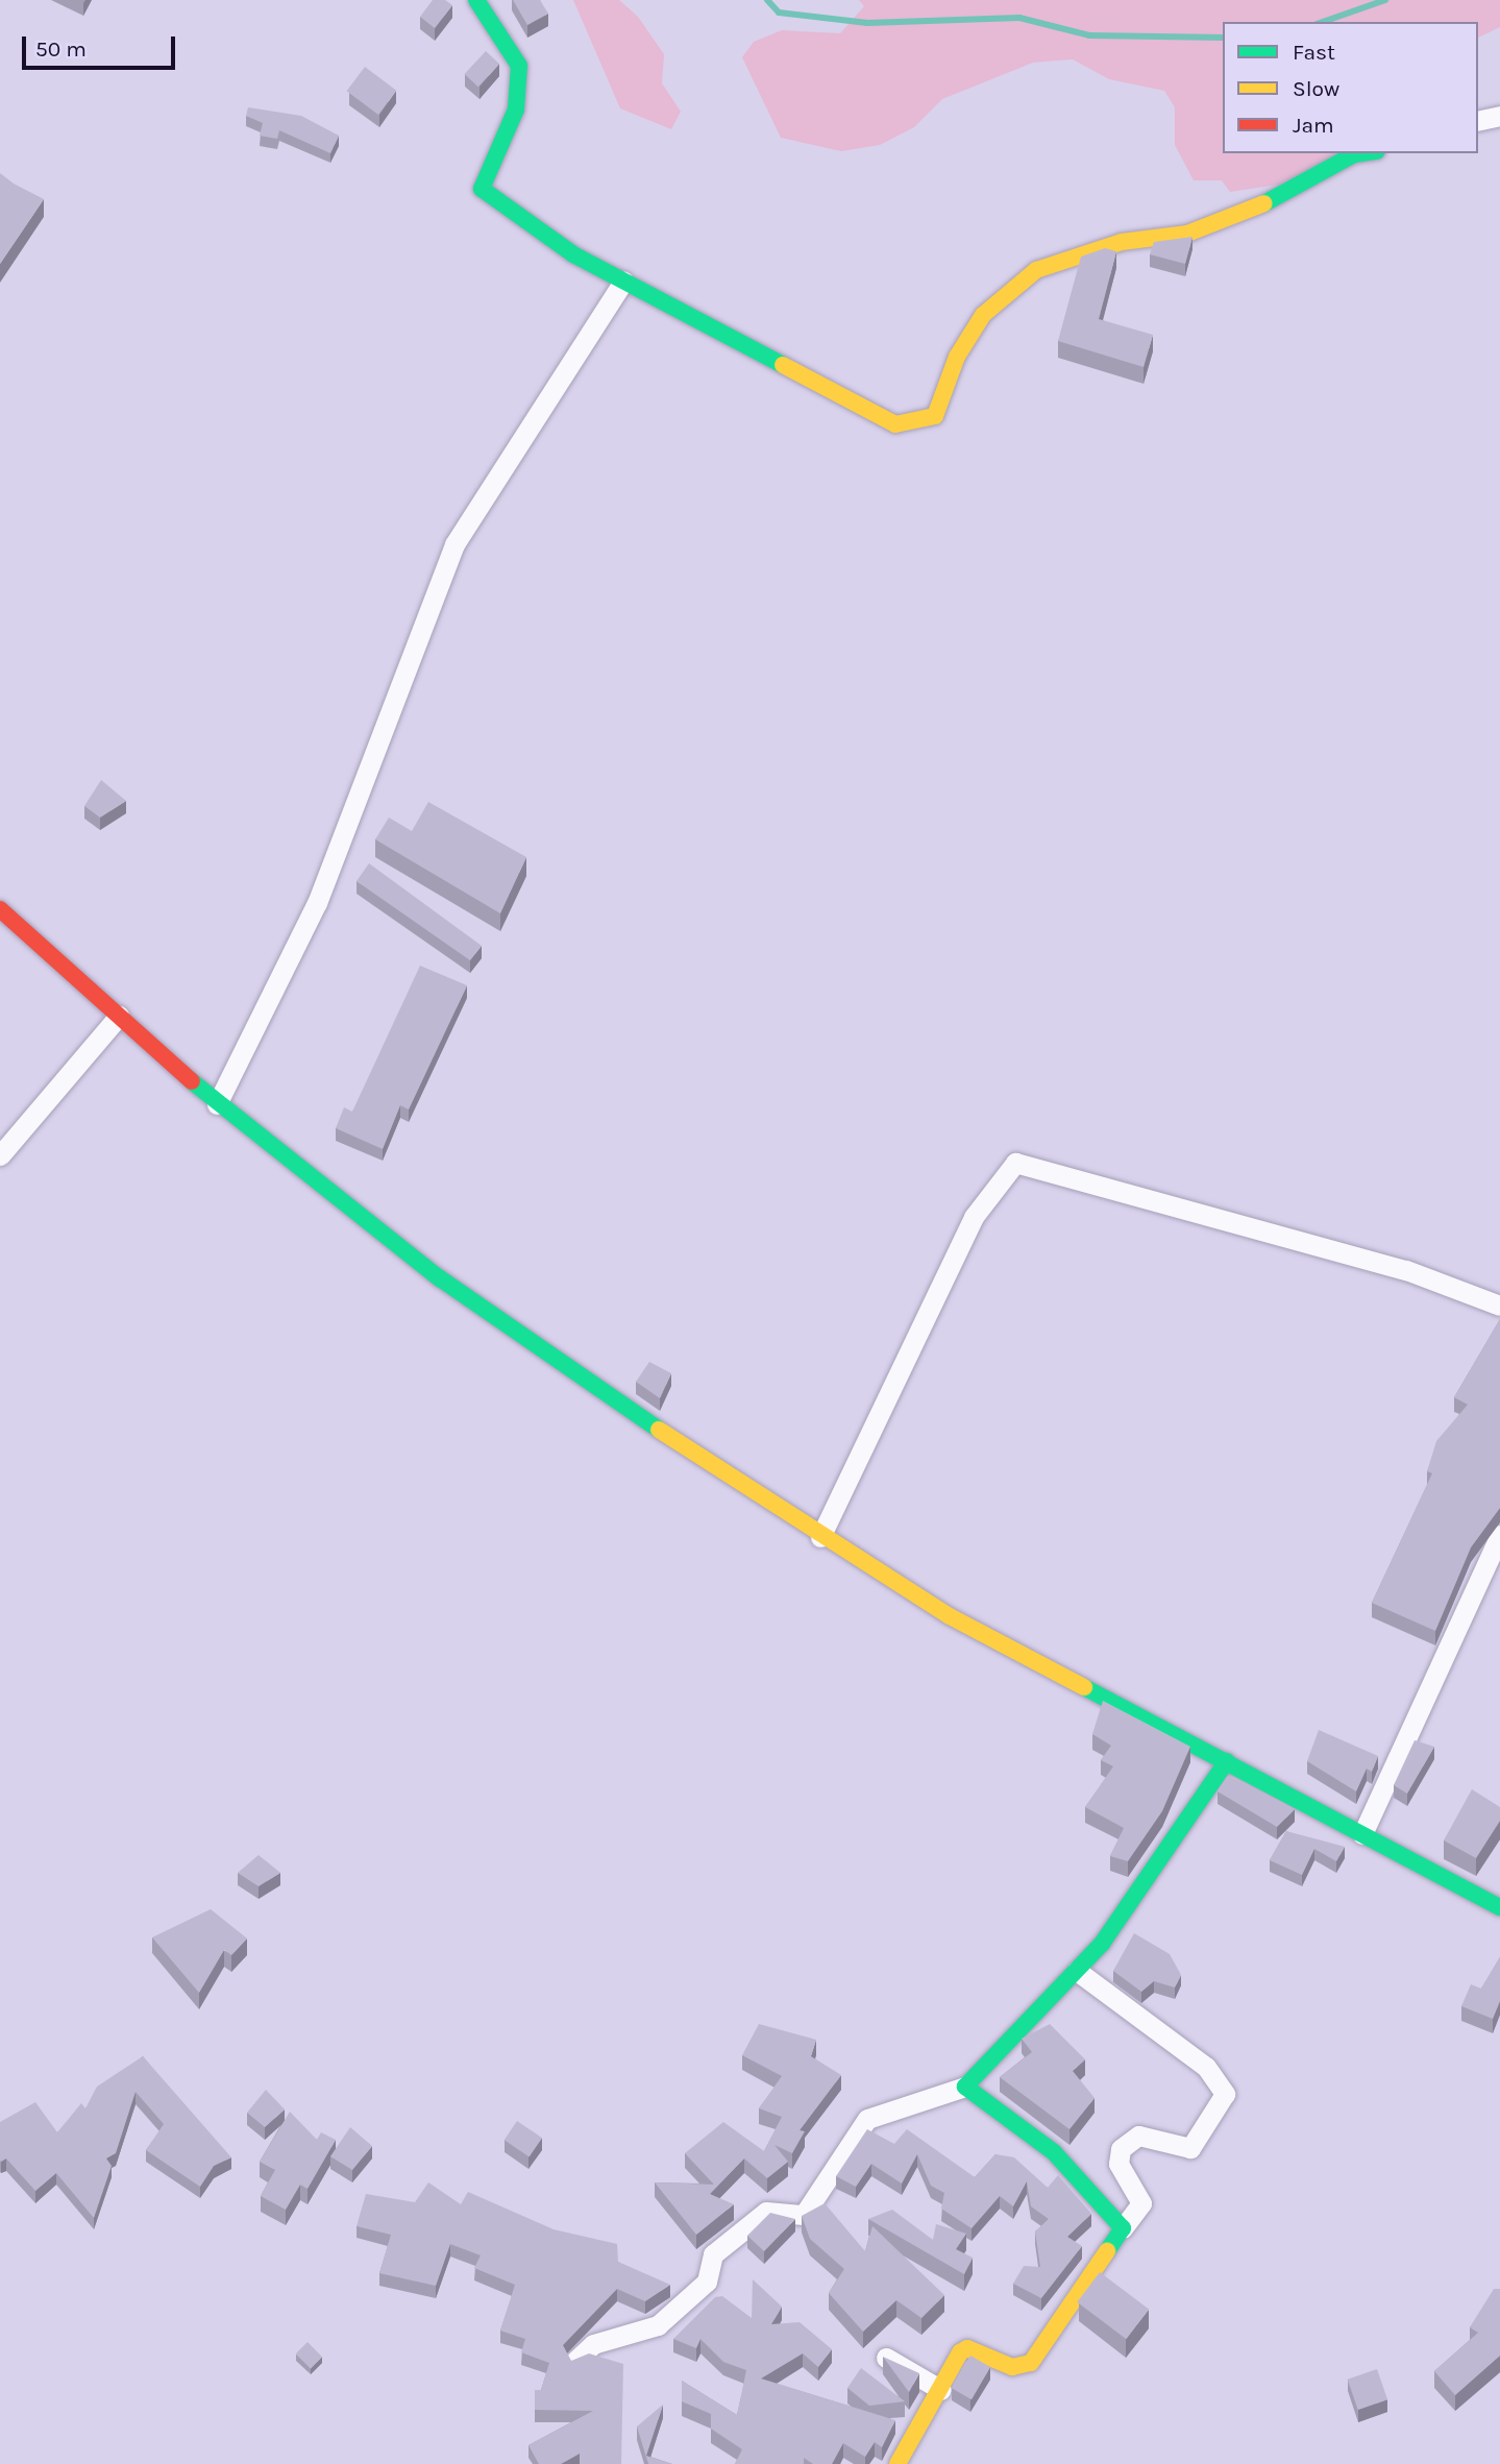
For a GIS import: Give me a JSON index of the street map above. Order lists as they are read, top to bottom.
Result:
{
  "legend": ["Fast", "Slow", "Jam"],
  "scale_bar": "50 m"
}
